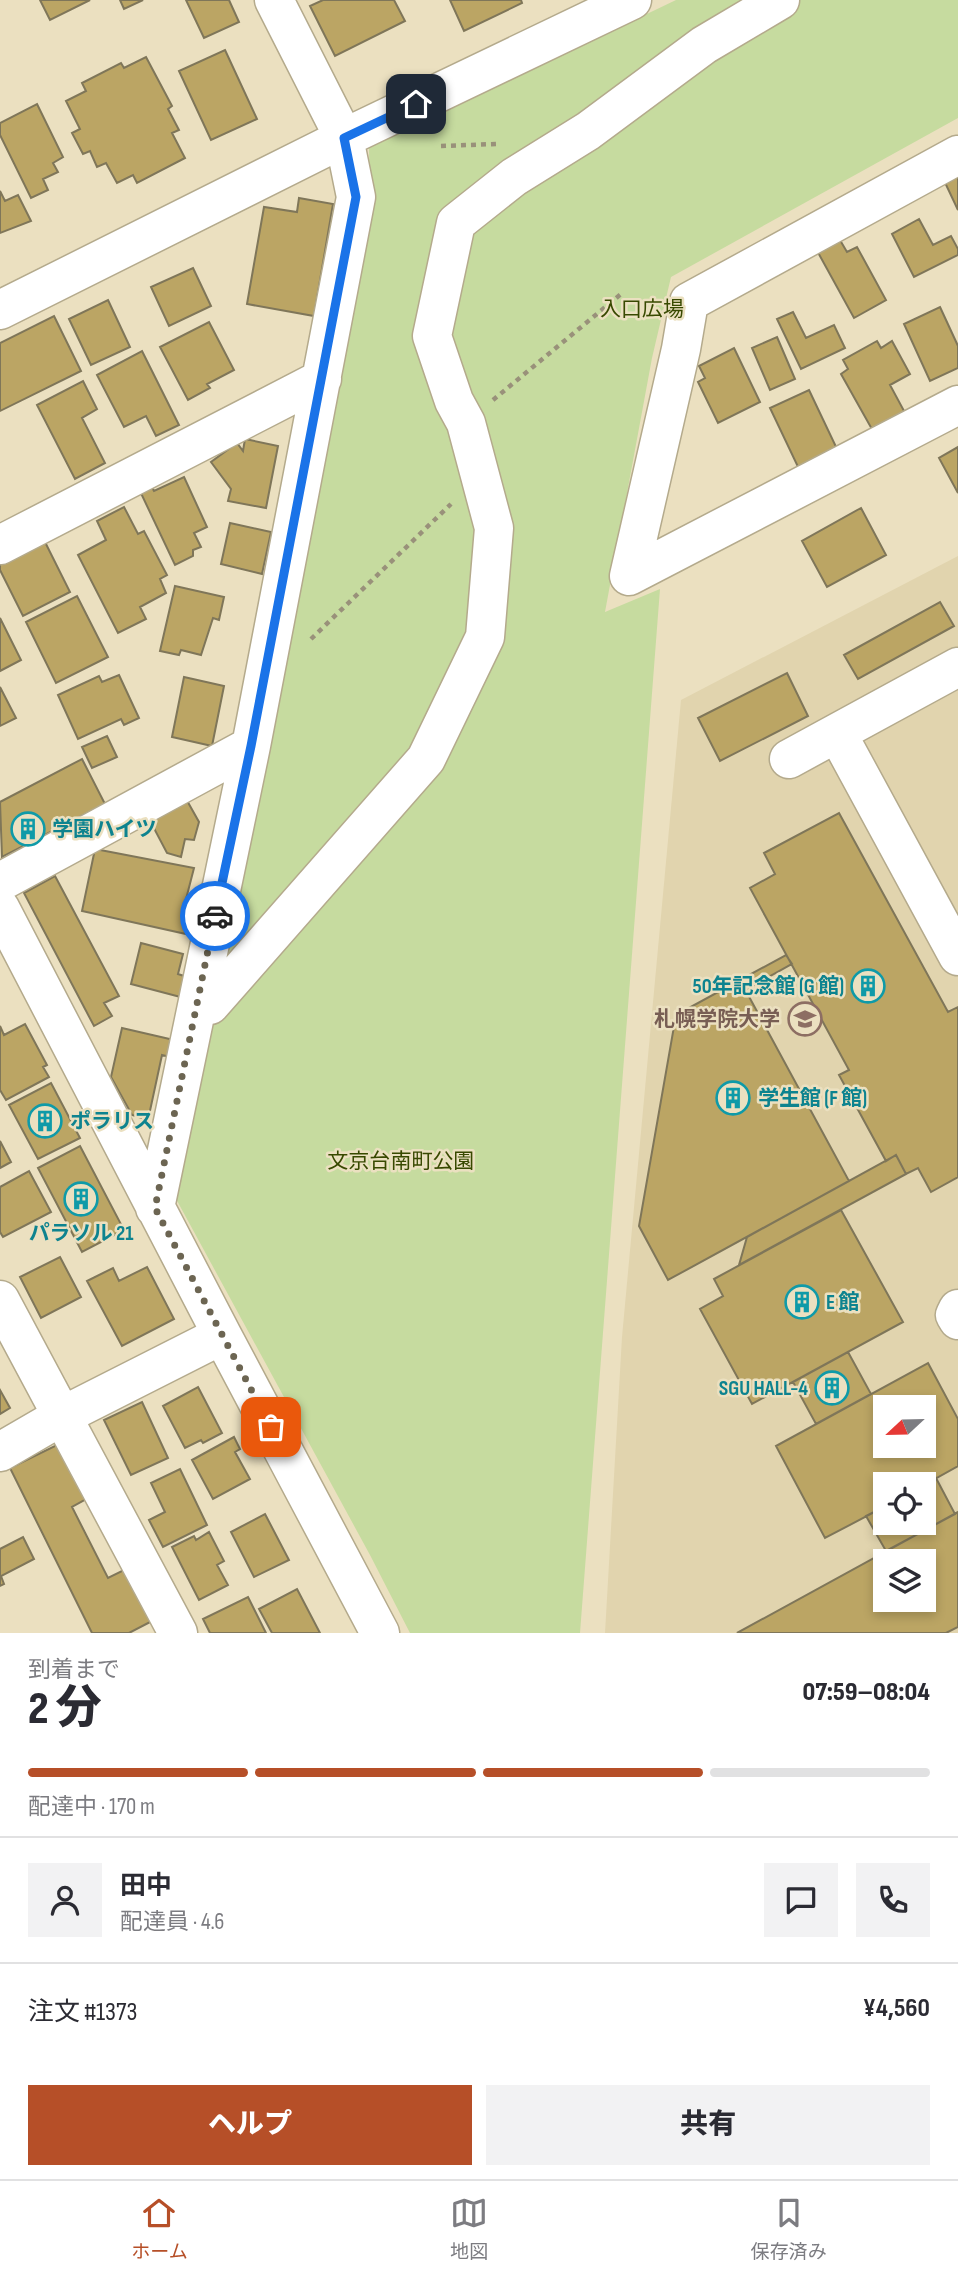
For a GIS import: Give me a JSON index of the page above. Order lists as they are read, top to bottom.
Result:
{
  "parks": ["入口広場", "文京台南町公園"],
  "places": {
    "building": [
      "学園ハイツ",
      "50年記念館 (G 館)",
      "学生館 (F 館)",
      "ポラリス",
      "パラソル 21",
      "E 館",
      "SGU HALL-4"
    ],
    "school or university": ["札幌学院大学"]
  },
  "north": "left",
  "page": {
    "heading": ["2 分", "到着まで", "07:59–08:04"],
    "panel": [
      "田中",
      "配達員 · 4.6",
      "注文 #1373",
      "¥4,560"
    ],
    "bar": "配達中 · 170 m",
    "buttons": ["ヘルプ", "共有"],
    "tabs": ["ホーム", "地図", "保存済み"]
  }
}
